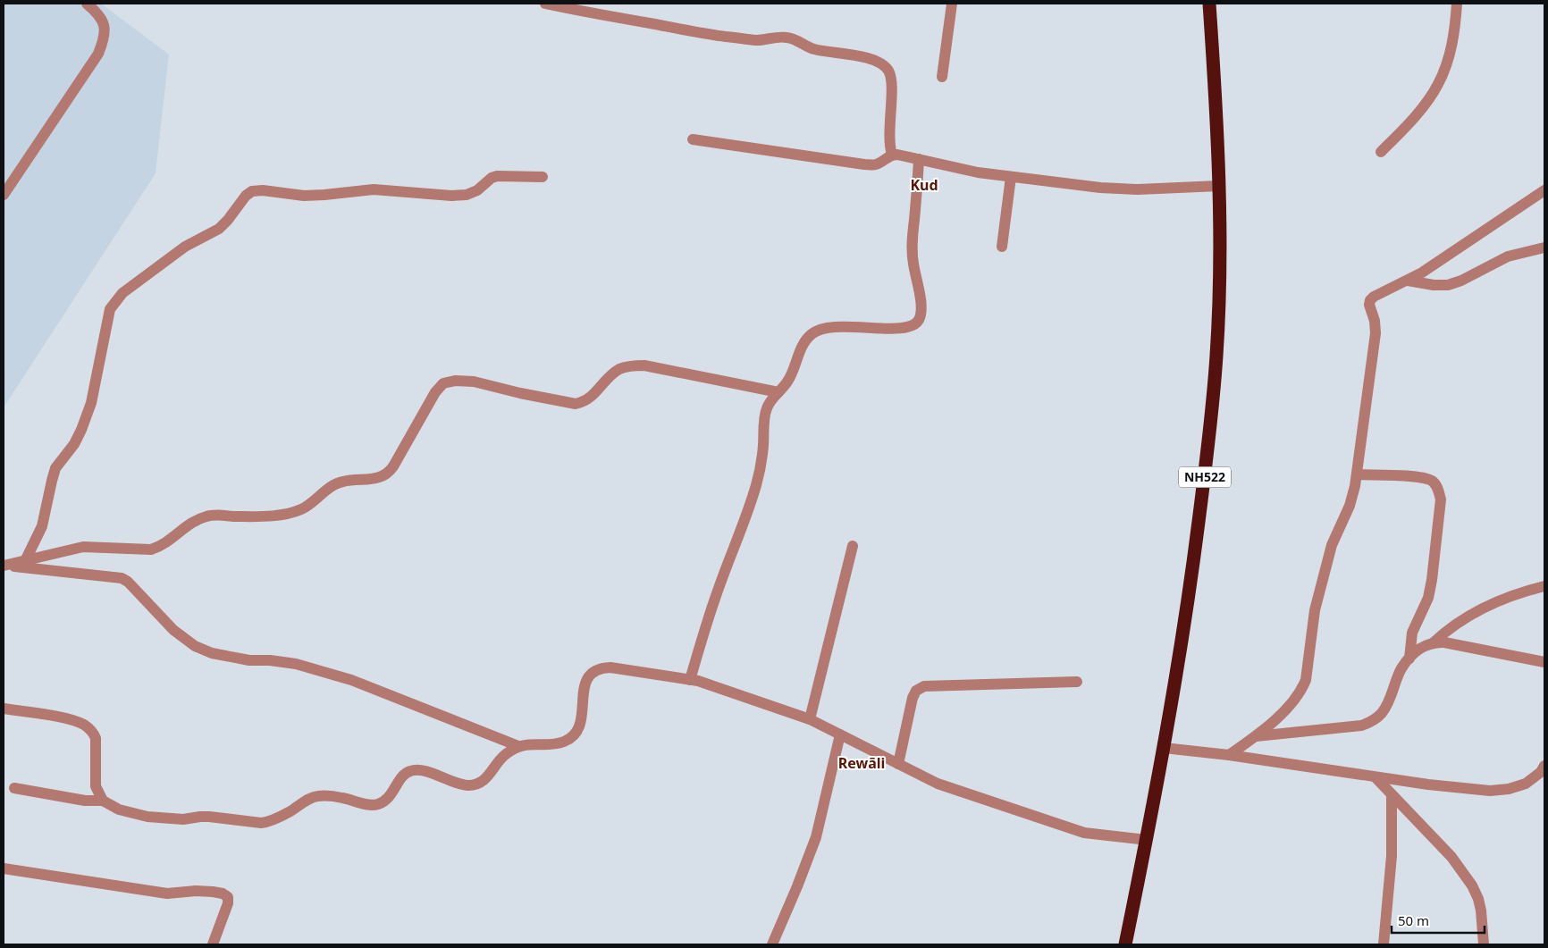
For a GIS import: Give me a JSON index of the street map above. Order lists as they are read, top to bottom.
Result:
{
  "streets": {
    "highway": ["NH522"]
  },
  "districts": ["Kud", "Rewāli"],
  "scale_bar": "50 m"
}
